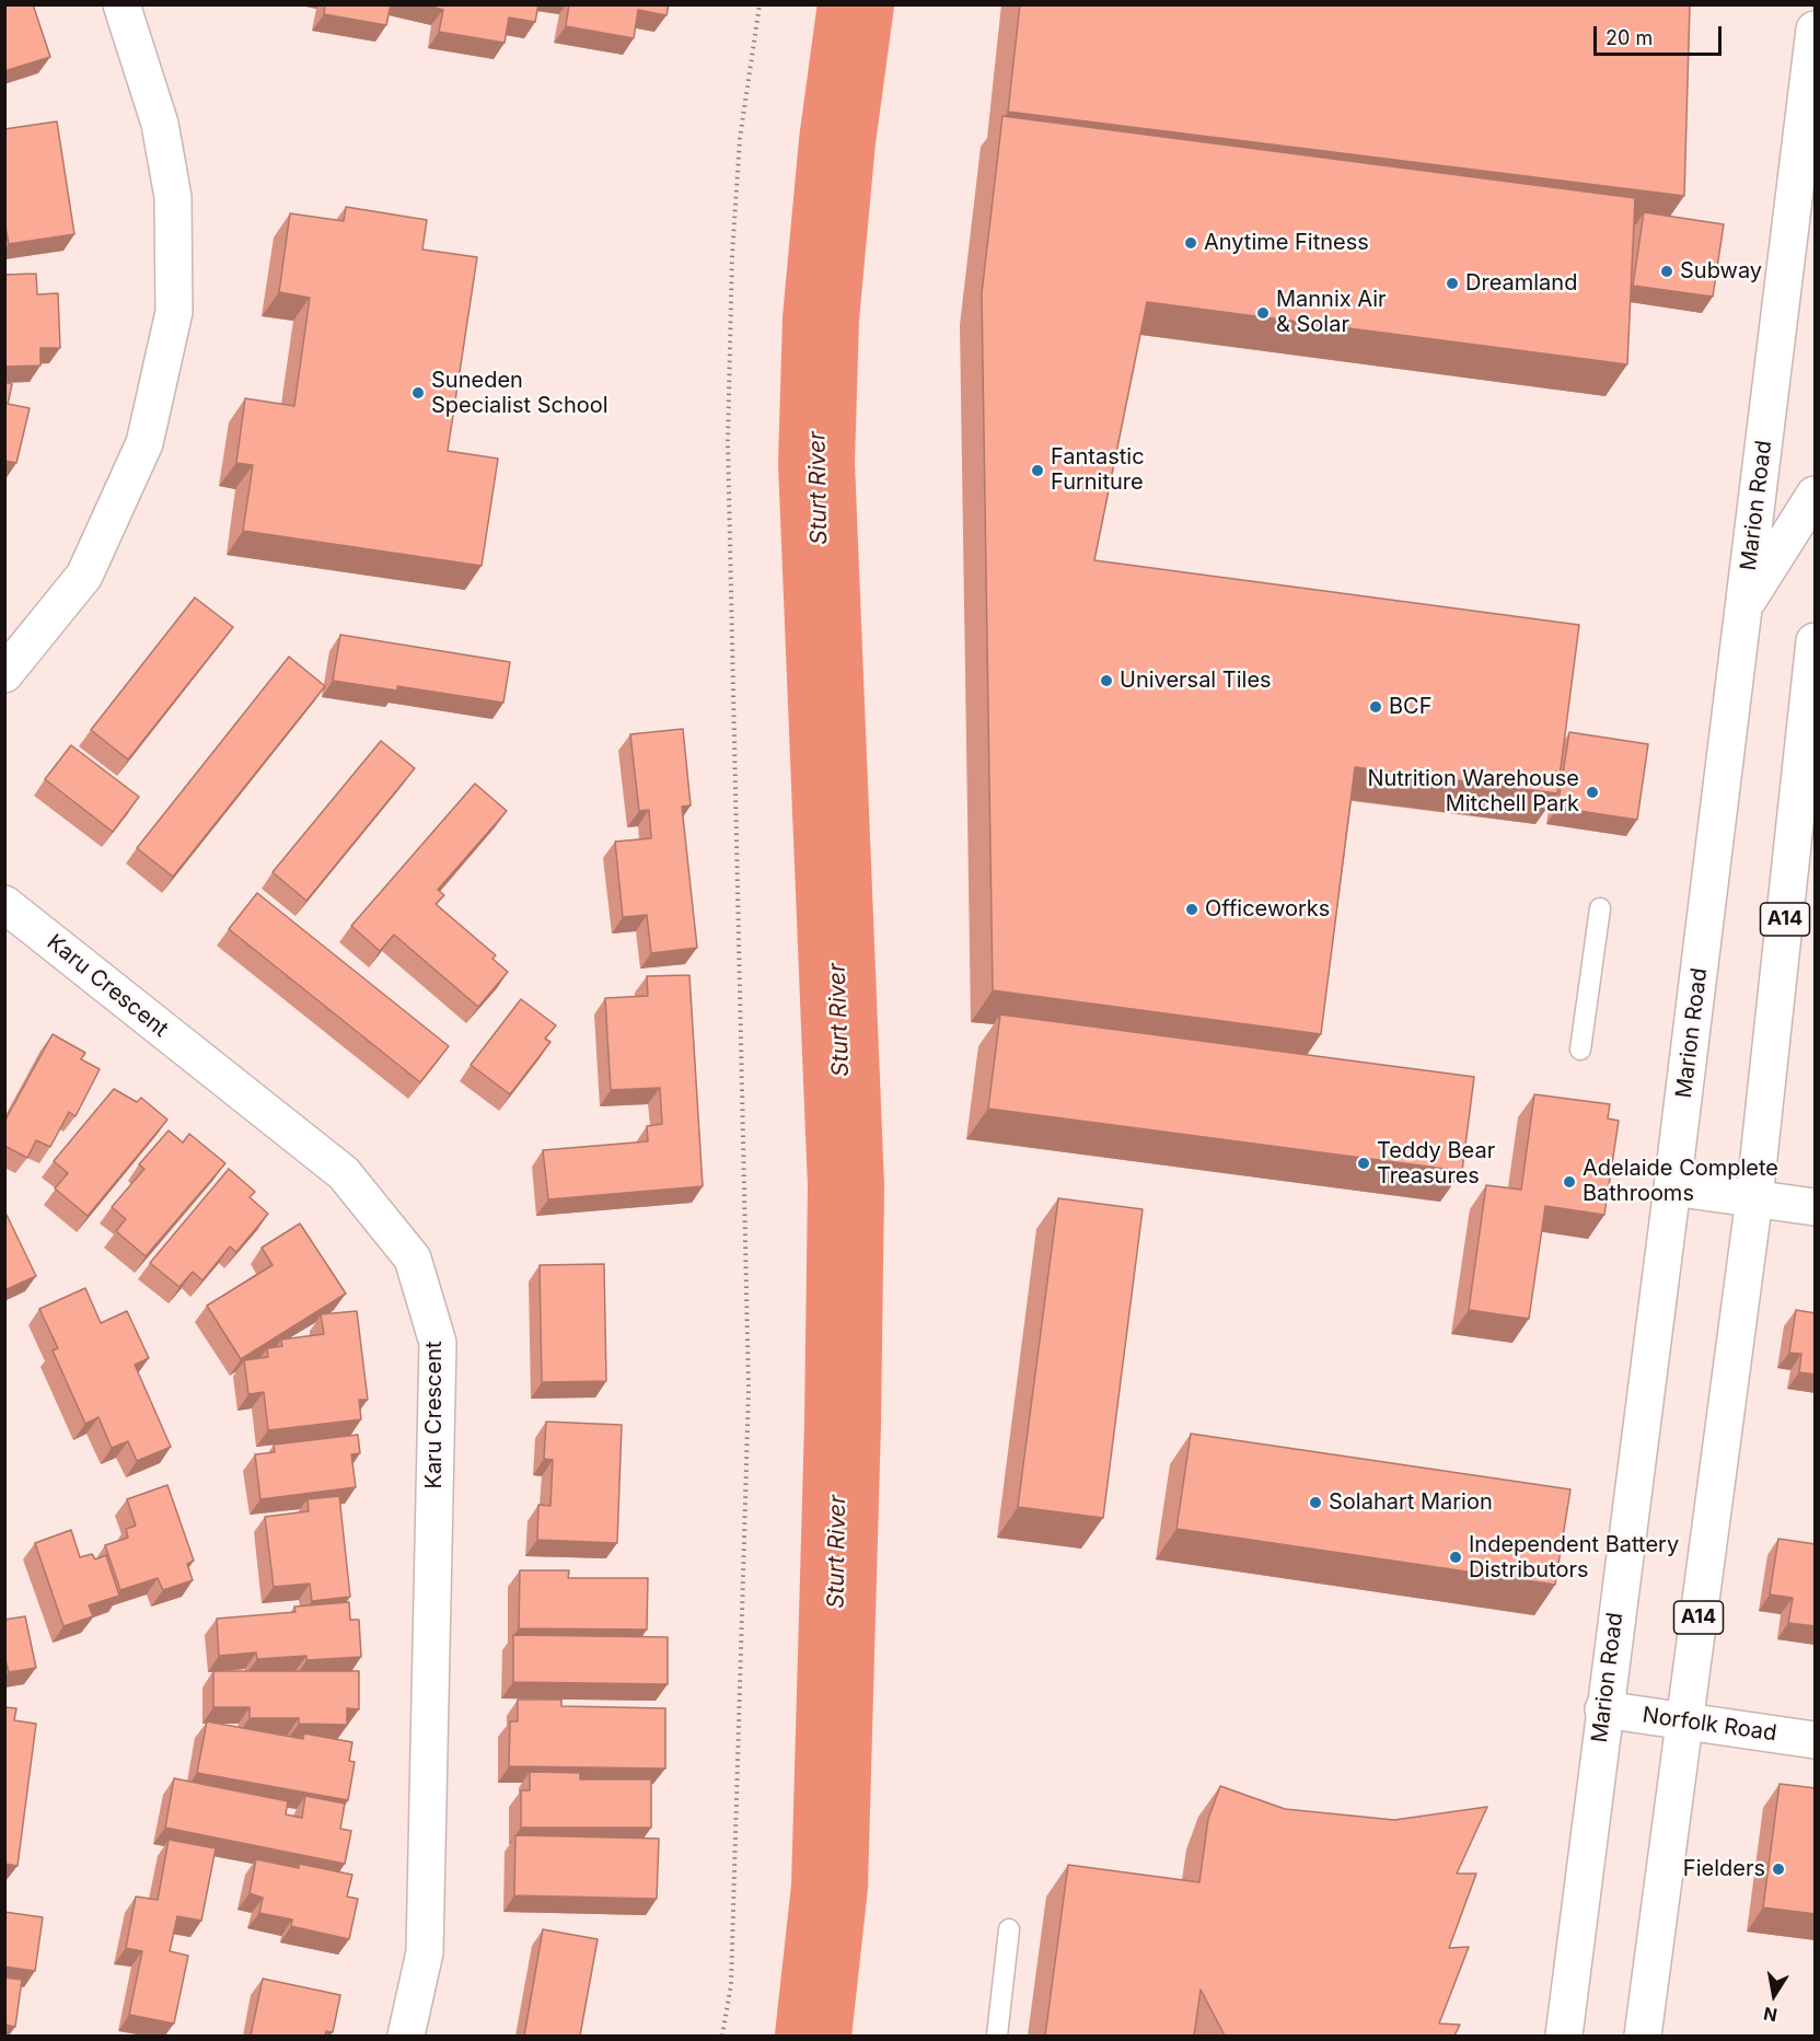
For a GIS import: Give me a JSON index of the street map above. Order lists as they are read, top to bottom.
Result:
{
  "streets": {
    "main road": [
      "Marion Road",
      "A14",
      "Karu Crescent",
      "Norfolk Road"
    ]
  },
  "crossings": [
    ["Marion Road", "Norfolk Road"],
    ["A14", "Norfolk Road"]
  ],
  "water": ["Sturt River"],
  "places": [
    "Anytime Fitness",
    "Subway",
    "Dreamland",
    "Mannix Air & Solar",
    "Suneden Specialist School",
    "Fantastic Furniture",
    "Universal Tiles",
    "BCF",
    "Nutrition Warehouse Mitchell Park",
    "Officeworks",
    "Teddy Bear Treasures",
    "Adelaide Complete Bathrooms",
    "Solahart Marion",
    "Independent Battery Distributors",
    "Fielders"
  ],
  "scale_bar": "20 m",
  "north": "bottom"
}
